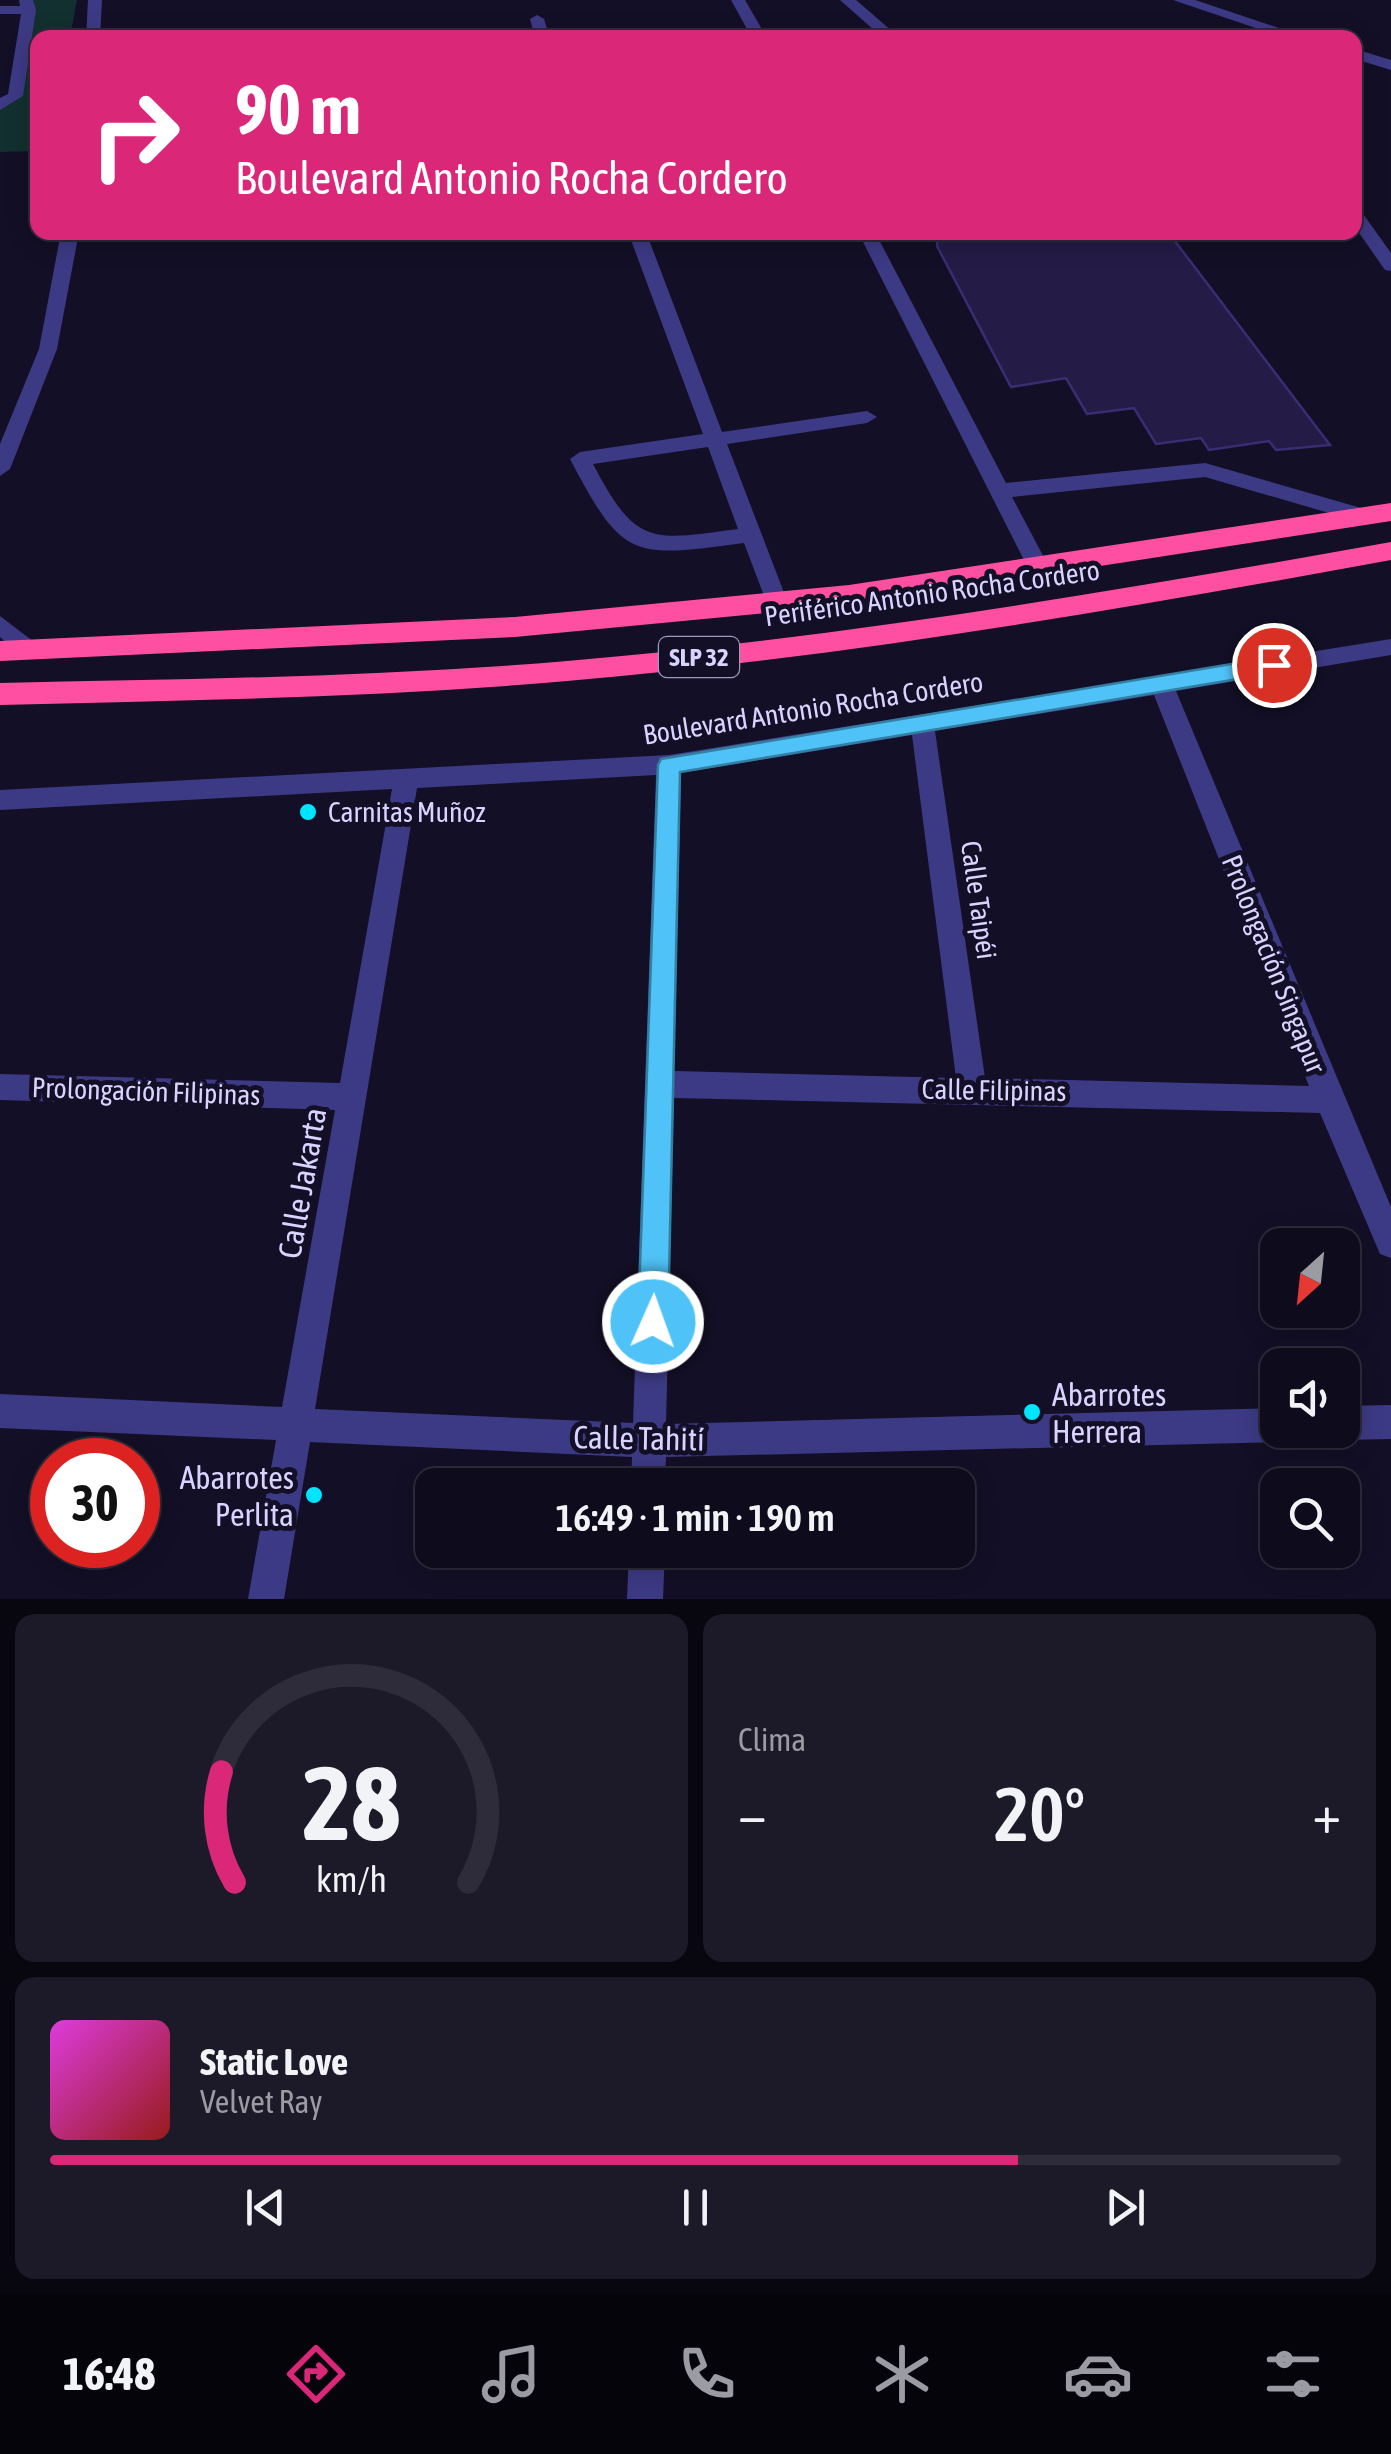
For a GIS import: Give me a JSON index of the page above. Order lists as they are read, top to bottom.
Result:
{
  "streets": {
    "highway": ["Periférico Antonio Rocha Cordero", "SLP 32"],
    "street": [
      "Boulevard Antonio Rocha Cordero",
      "Calle Taipéi",
      "Prolongación Singapur",
      "Calle Filipinas",
      "Prolongación Filipinas",
      "Calle Jakarta",
      "Calle Tahití"
    ]
  },
  "crossings": [
    ["Boulevard Antonio Rocha Cordero", "Calle Taipéi"],
    ["Boulevard Antonio Rocha Cordero", "Prolongación Singapur"],
    ["Boulevard Antonio Rocha Cordero", "Calle Jakarta"],
    ["Calle Taipéi", "Calle Filipinas"],
    ["Prolongación Singapur", "Calle Filipinas"],
    ["Prolongación Filipinas", "Calle Jakarta"],
    ["Calle Jakarta", "Calle Tahití"]
  ],
  "places": ["Carnitas Muñoz", "Abarrotes Herrera", "Abarrotes Perlita"],
  "north": "bottom left",
  "page": {
    "turn": ["90 m", "Boulevard Antonio Rocha Cordero"],
    "limit": "30",
    "trip": "16:49 · 1 min · 190 m",
    "tile": "Clima",
    "heat": ["−", "20°", "+"],
    "song": ["Static Love", "Velvet Ray"],
    "tabs": "16:48",
    "gauge": ["28", "km/h"]
  }
}
